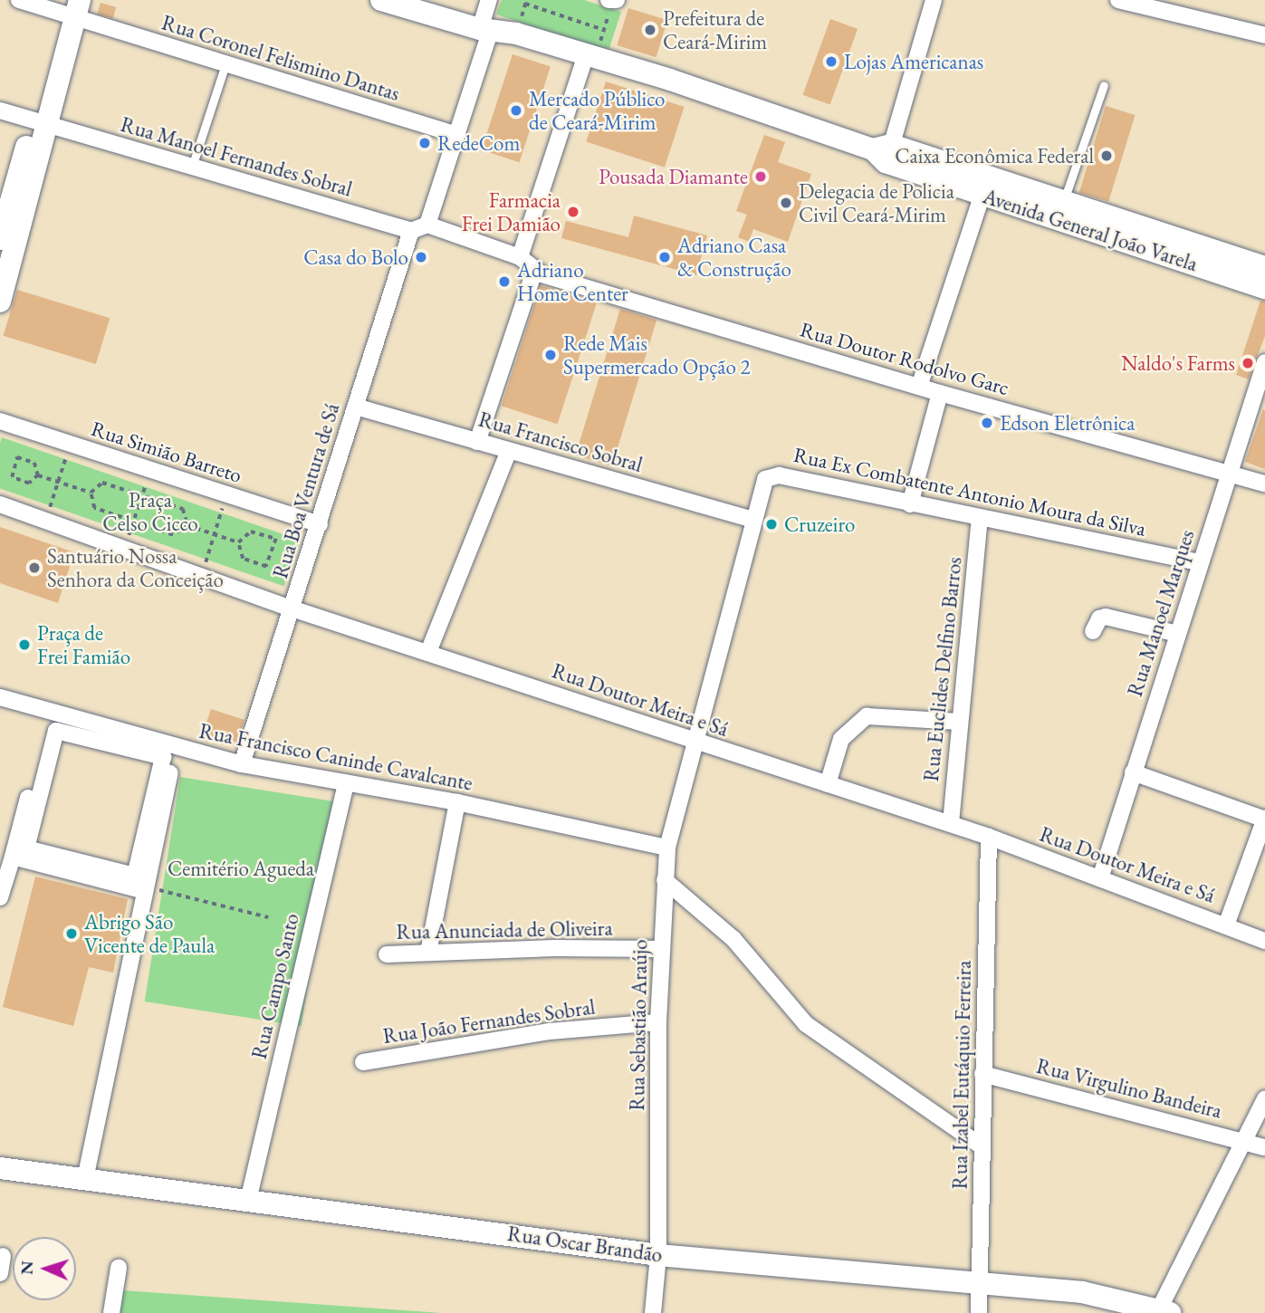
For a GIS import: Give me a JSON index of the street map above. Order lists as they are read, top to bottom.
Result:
{
  "streets": {
    "main road": ["Avenida General João Varela", "Rua Oscar Brandão"],
    "street": [
      "Rua Coronel Felismino Dantas",
      "Rua Manoel Fernandes Sobral",
      "Rua Doutor Rodolvo Garc",
      "Rua Francisco Sobral",
      "Rua Simião Barreto",
      "Rua Boa Ventura de Sá",
      "Rua Ex Combatente Antonio Moura da Silva",
      "Rua Manoel Marques",
      "Rua Euclides Delfino Barros",
      "Rua Doutor Meira e Sá",
      "Rua Francisco Caninde Cavalcante",
      "Rua Anunciada de Oliveira",
      "Rua Campo Santo",
      "Rua João Fernandes Sobral",
      "Rua Sebastião Araújo",
      "Rua Izabel Eutáquio Ferreira",
      "Rua Virgulino Bandeira"
    ]
  },
  "crossings": [
    ["Rua Manoel Fernandes Sobral", "Rua Boa Ventura de Sá"],
    ["Rua Doutor Rodolvo Garc", "Rua Manoel Marques"],
    ["Rua Francisco Sobral", "Rua Boa Ventura de Sá"],
    ["Rua Francisco Sobral", "Rua Sebastião Araújo"],
    ["Rua Simião Barreto", "Rua Boa Ventura de Sá"],
    ["Rua Boa Ventura de Sá", "Rua Doutor Meira e Sá"],
    ["Rua Boa Ventura de Sá", "Rua Francisco Caninde Cavalcante"],
    ["Rua Ex Combatente Antonio Moura da Silva", "Rua Manoel Marques"],
    ["Rua Ex Combatente Antonio Moura da Silva", "Rua Euclides Delfino Barros"],
    ["Rua Ex Combatente Antonio Moura da Silva", "Rua Sebastião Araújo"],
    ["Rua Manoel Marques", "Rua Doutor Meira e Sá"],
    ["Rua Euclides Delfino Barros", "Rua Doutor Meira e Sá"],
    ["Rua Doutor Meira e Sá", "Rua Sebastião Araújo"],
    ["Rua Doutor Meira e Sá", "Rua Izabel Eutáquio Ferreira"],
    ["Rua Francisco Caninde Cavalcante", "Rua Campo Santo"],
    ["Rua Francisco Caninde Cavalcante", "Rua Sebastião Araújo"],
    ["Rua Anunciada de Oliveira", "Rua Sebastião Araújo"],
    ["Rua Campo Santo", "Rua Oscar Brandão"],
    ["Rua João Fernandes Sobral", "Rua Sebastião Araújo"],
    ["Rua Sebastião Araújo", "Rua Oscar Brandão"],
    ["Rua Izabel Eutáquio Ferreira", "Rua Virgulino Bandeira"],
    ["Rua Izabel Eutáquio Ferreira", "Rua Oscar Brandão"]
  ],
  "parks": ["Praça Celso Cicco", "Cemitério Agueda"],
  "places": [
    "Prefeitura de Ceará-Mirim",
    "Lojas Americanas",
    "Mercado Público de Ceará-Mirim",
    "RedeCom",
    "Caixa Econômica Federal",
    "Pousada Diamante",
    "Delegacia de Policia Civil Ceará-Mirim",
    "Farmacia Frei Damião",
    "Casa do Bolo",
    "Adriano Casa & Construção",
    "Adriano Home Center",
    "Rede Mais Supermercado Opção 2",
    "Naldo's Farms",
    "Edson Eletrônica",
    "Cruzeiro",
    "Santuário Nossa Senhora da Conceição",
    "Praça de Frei Famião",
    "Abrigo São Vicente de Paula"
  ],
  "north": "left"
}
